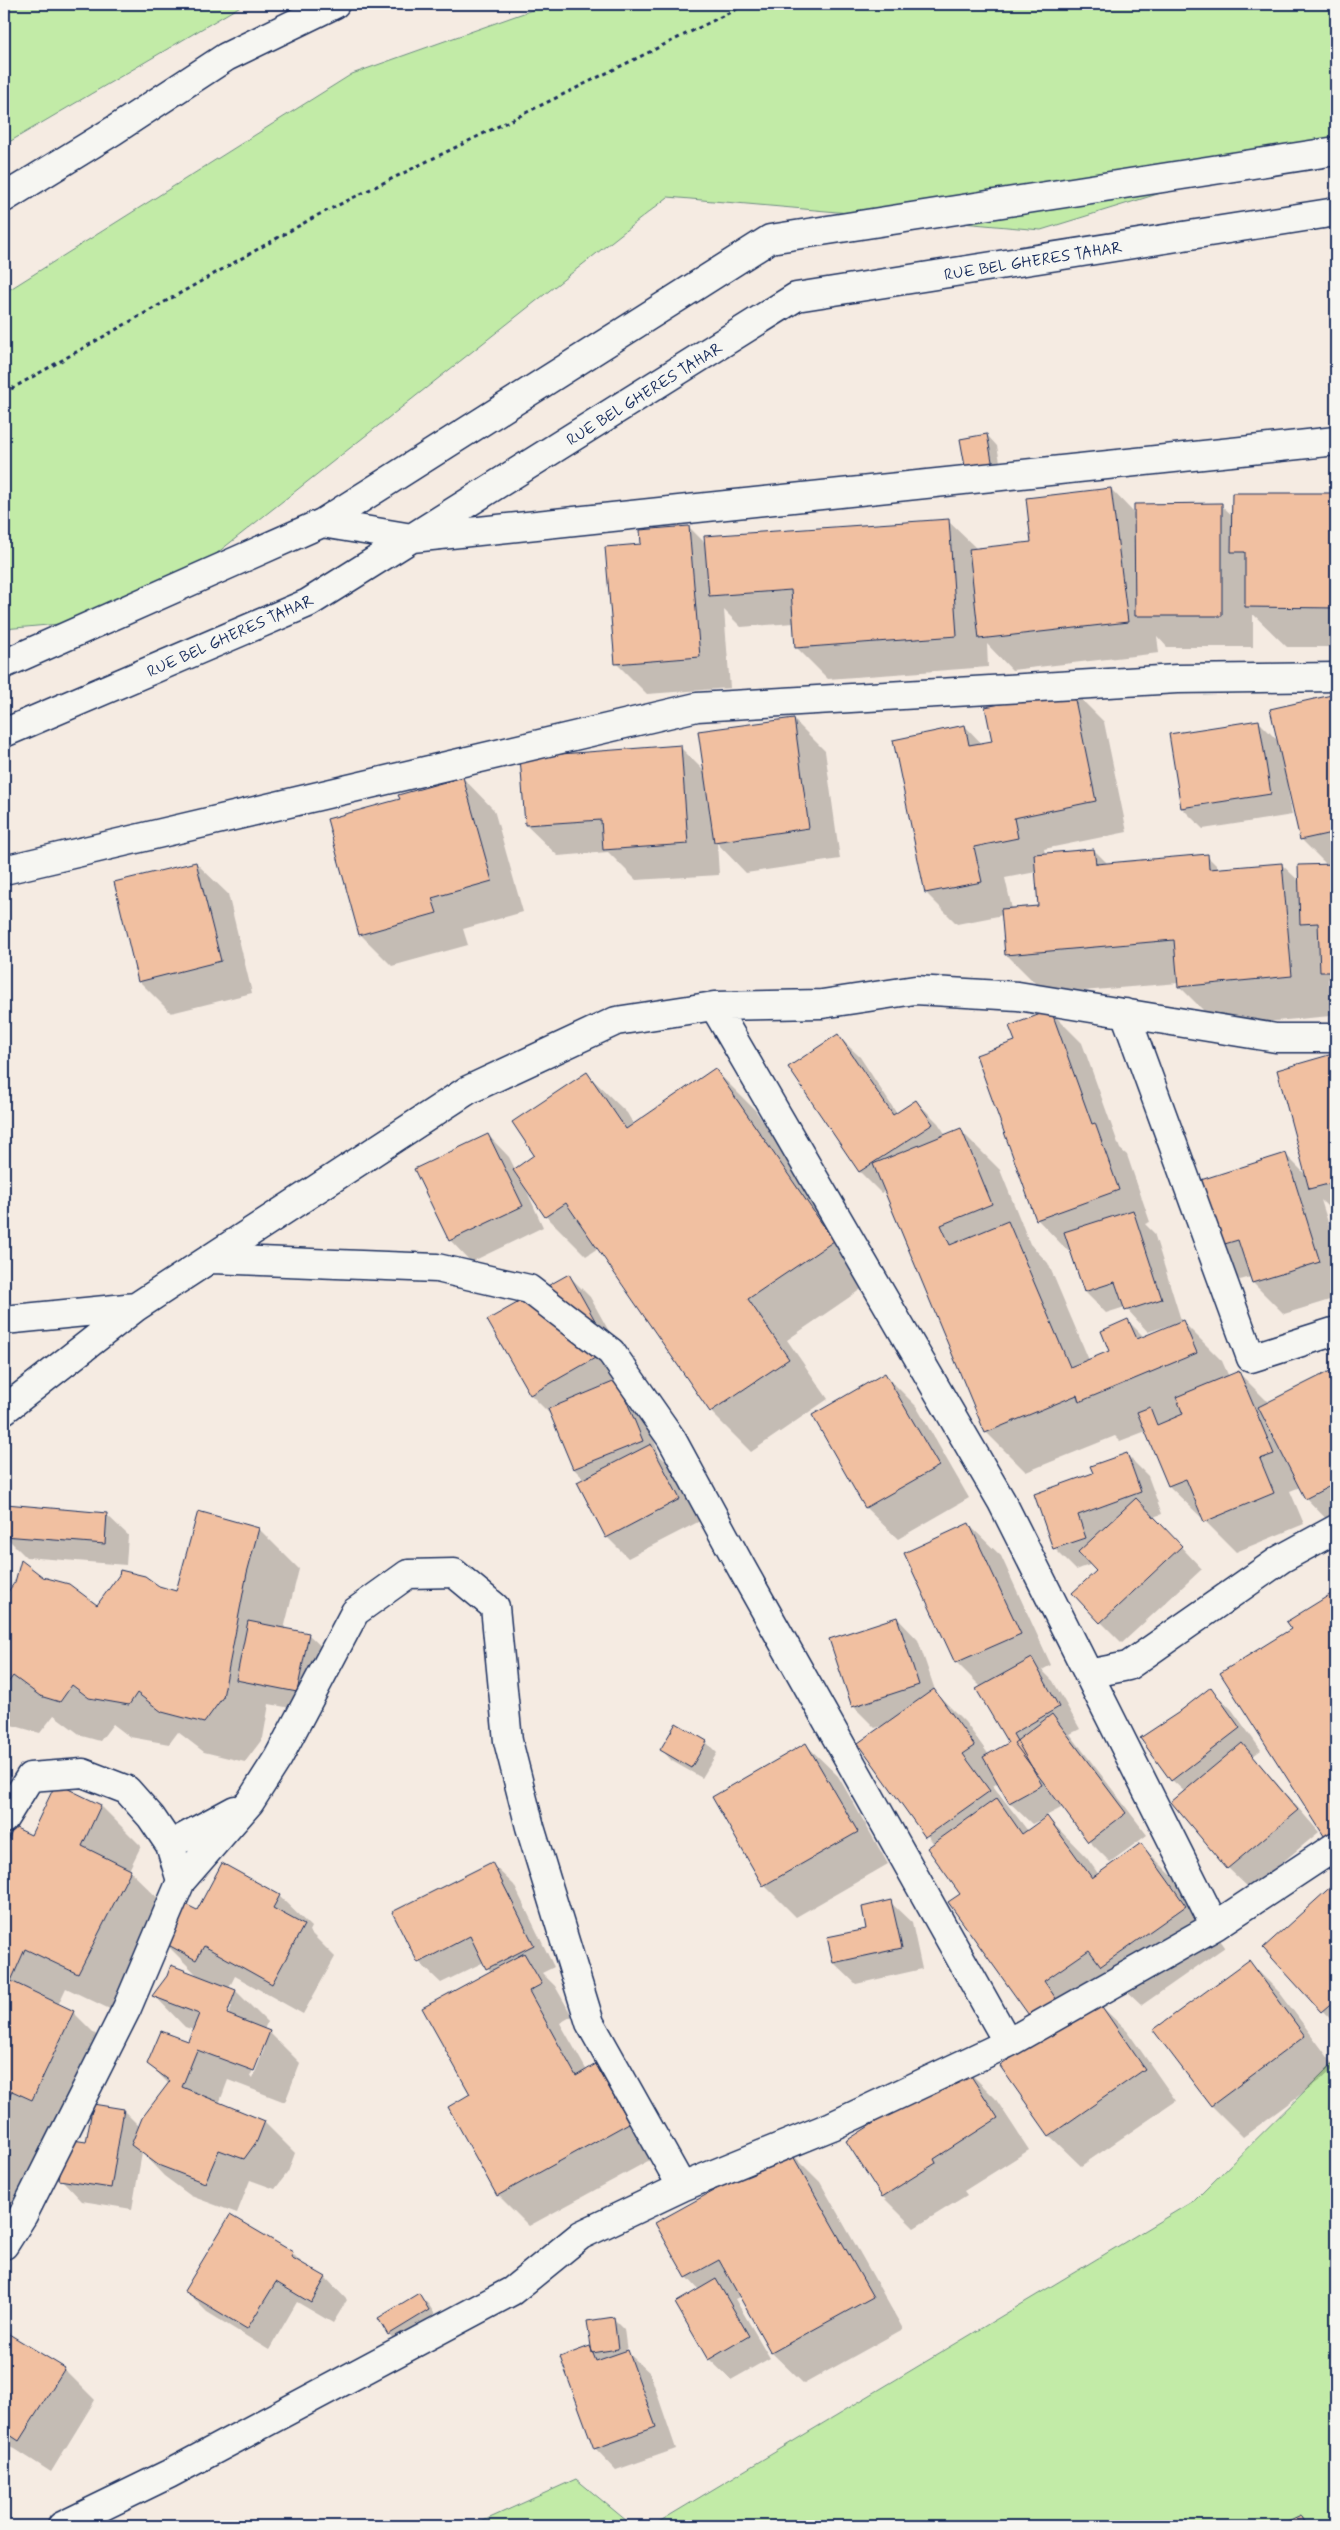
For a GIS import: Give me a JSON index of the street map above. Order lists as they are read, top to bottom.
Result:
{
  "streets": {
    "street": ["RUE BEL GHERES TAHAR"]
  }
}
